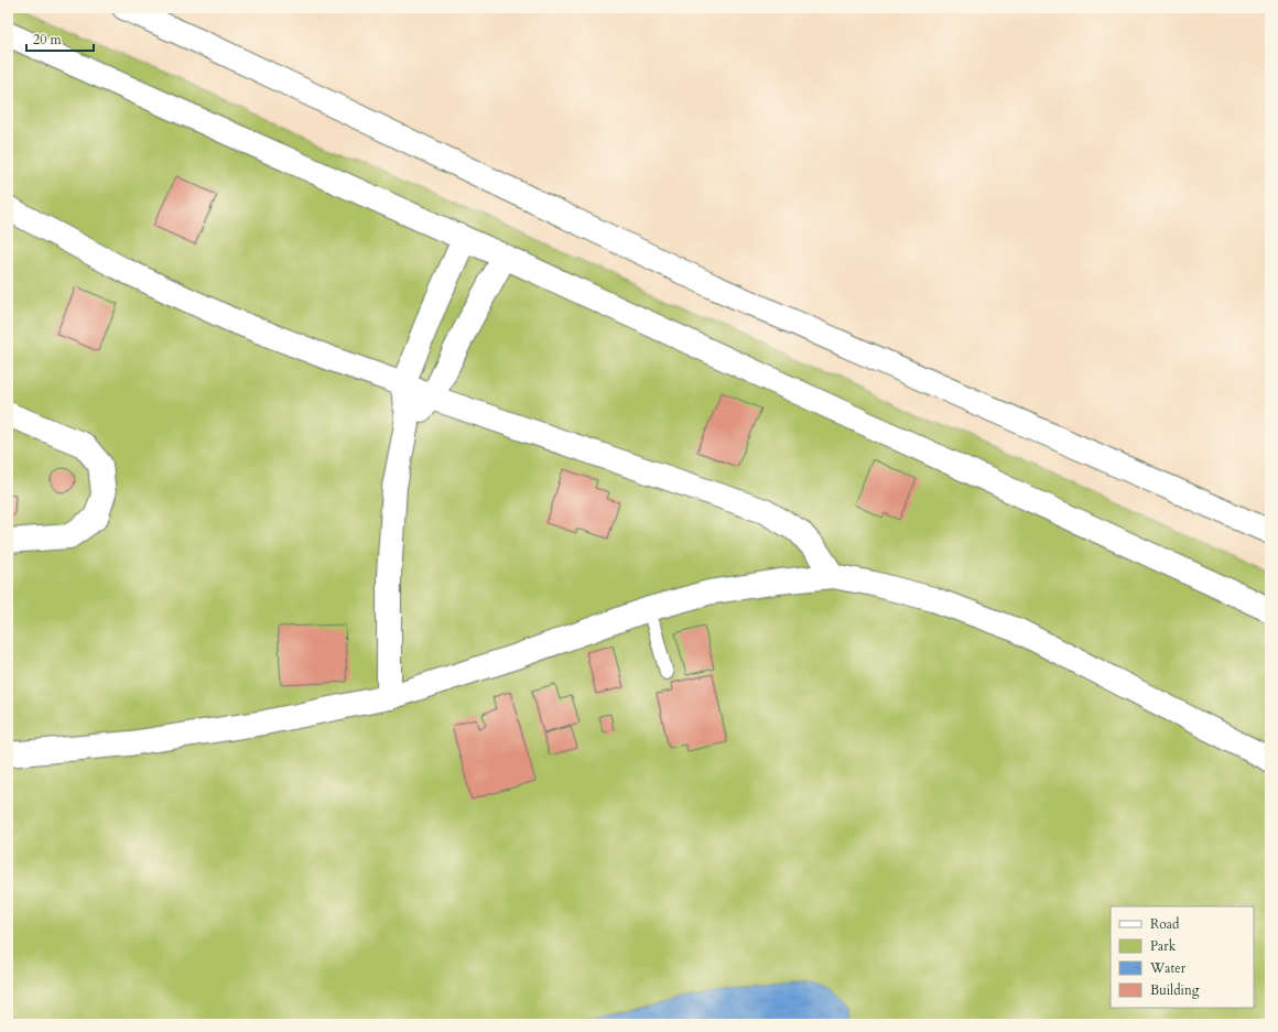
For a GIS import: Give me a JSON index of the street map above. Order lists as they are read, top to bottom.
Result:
{
  "legend": [
    "Road",
    "Park",
    "Water",
    "Building"
  ],
  "scale_bar": "20 m"
}
